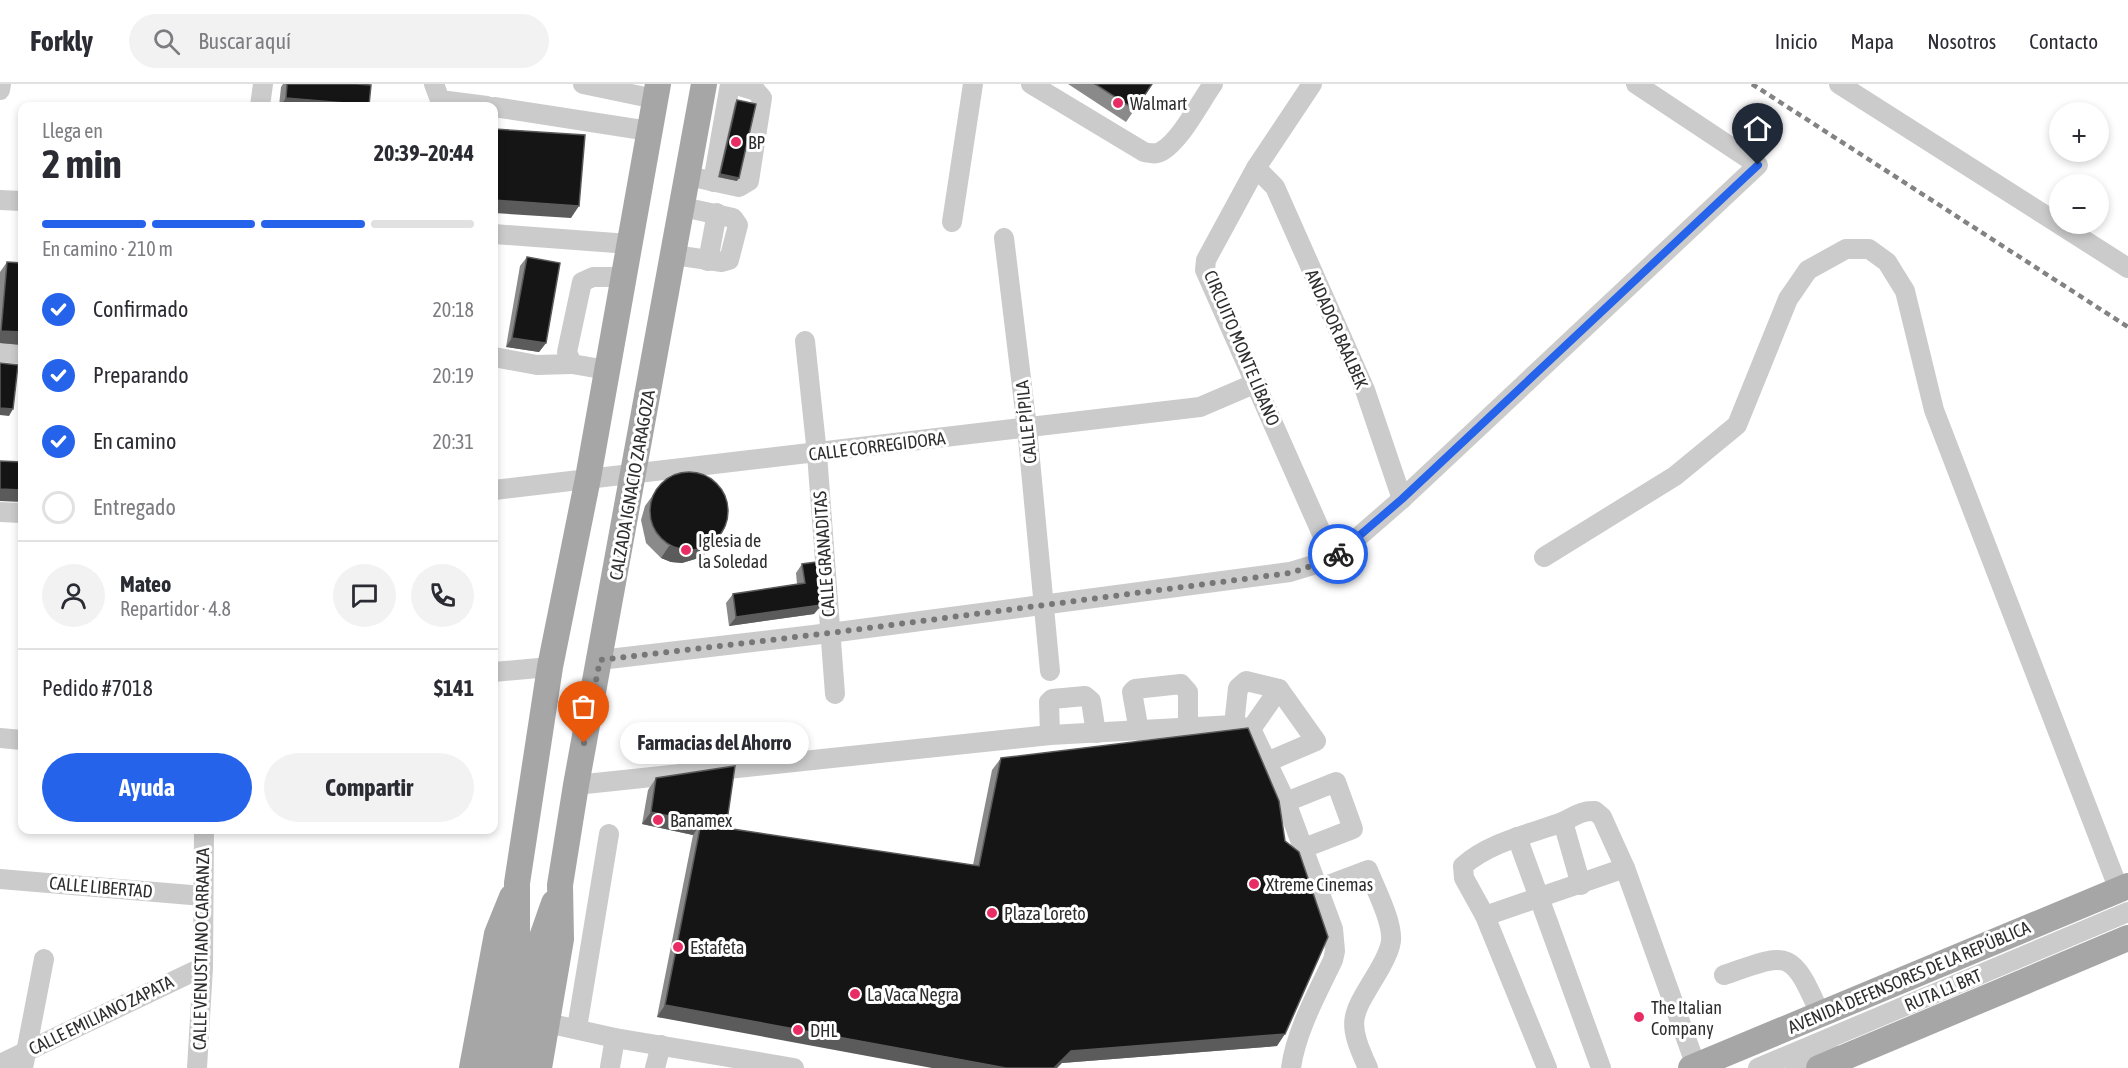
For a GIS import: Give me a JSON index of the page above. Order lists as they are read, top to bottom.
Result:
{
  "streets": {
    "main road": ["CALZADA IGNACIO ZARAGOZA", "AVENIDA DEFENSORES DE LA REPÚBLICA"],
    "street": [
      "ANDADOR BAALBEK",
      "CIRCUITO MONTE LÍBANO",
      "CALLE PÍPILA",
      "CALLE CORREGIDORA",
      "CALLE GRANADITAS",
      "CALLE LIBERTAD",
      "CALLE VENUSTIANO CARRANZA",
      "RUTA L1 BRT",
      "CALLE EMILIANO ZAPATA"
    ]
  },
  "crossings": [
    ["ANDADOR BAALBEK", "CIRCUITO MONTE LÍBANO"],
    ["CIRCUITO MONTE LÍBANO", "CALLE CORREGIDORA"],
    ["CALLE PÍPILA", "CALLE CORREGIDORA"],
    ["CALLE CORREGIDORA", "CALZADA IGNACIO ZARAGOZA"],
    ["CALLE CORREGIDORA", "CALLE GRANADITAS"],
    ["CALLE LIBERTAD", "CALLE VENUSTIANO CARRANZA"],
    ["CALLE VENUSTIANO CARRANZA", "CALLE EMILIANO ZAPATA"],
    ["AVENIDA DEFENSORES DE LA REPÚBLICA", "RUTA L1 BRT"]
  ],
  "places": [
    "Walmart",
    "BP",
    "Iglesia de la Soledad",
    "Farmacias del Ahorro",
    "Banamex",
    "Xtreme Cinemas",
    "Plaza Loreto",
    "Estafeta",
    "La Vaca Negra",
    "The Italian Company",
    "DHL"
  ],
  "page": {
    "header": "Forkly",
    "search": "Buscar aquí",
    "nav": [
      "Inicio",
      "Mapa",
      "Nosotros",
      "Contacto"
    ],
    "map_buttons": ["+", "−"],
    "heading": ["2 min", "Llega en", "20:39–20:44"],
    "panel": [
      "Mateo",
      "Repartidor · 4.8",
      "Pedido #7018",
      "$141"
    ],
    "bar": "En camino · 210 m",
    "list": [
      ["Confirmado", "20:18"],
      ["Preparando", "20:19"],
      ["En camino", "20:31"],
      "Entregado"
    ],
    "bubble": "Farmacias del Ahorro",
    "buttons": ["Ayuda", "Compartir"]
  }
}
